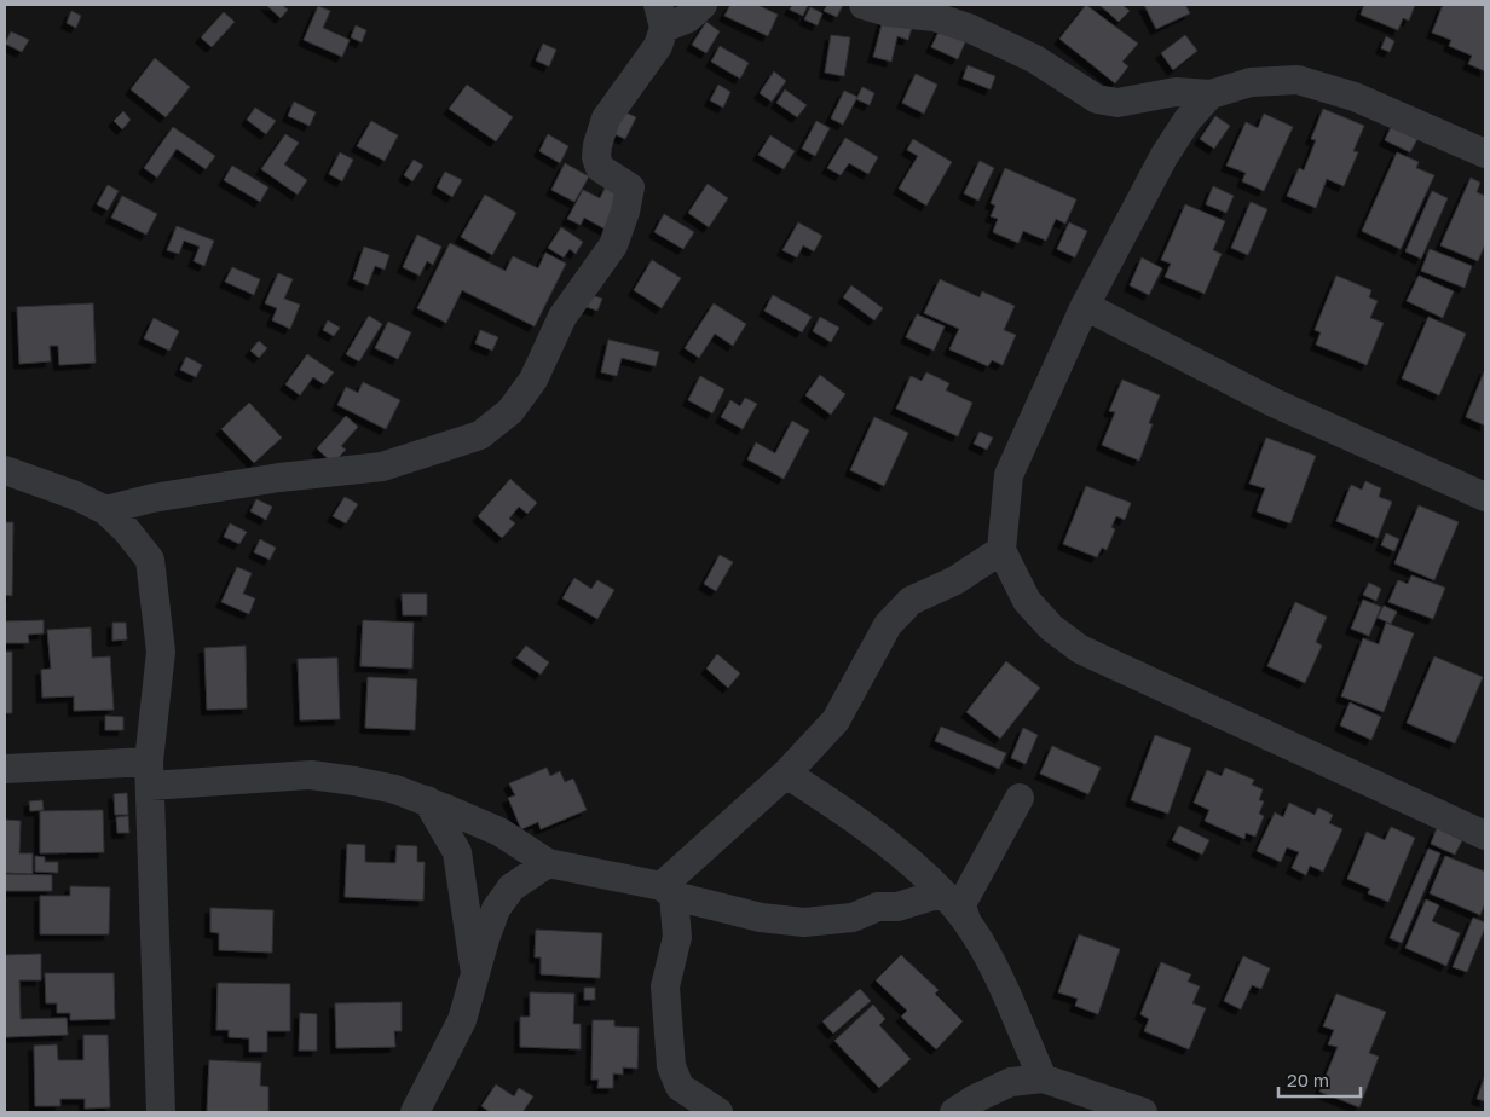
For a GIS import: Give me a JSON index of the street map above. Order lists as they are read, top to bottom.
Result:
{
  "scale_bar": "20 m"
}
